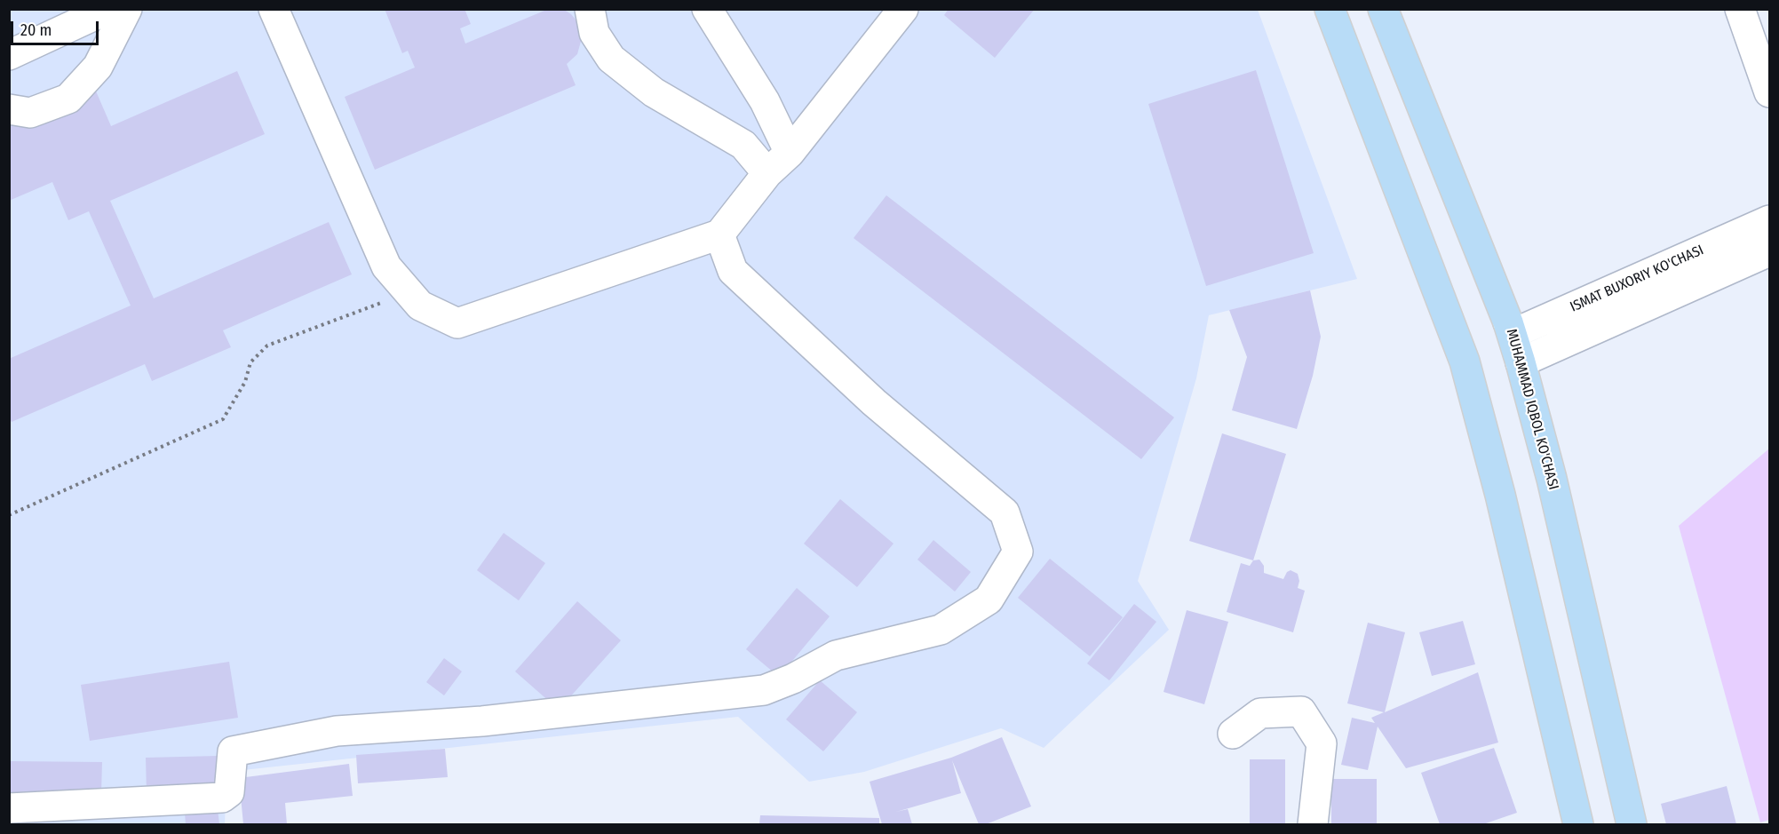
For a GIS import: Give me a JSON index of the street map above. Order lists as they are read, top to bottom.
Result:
{
  "streets": {
    "main road": ["MUHAMMAD IQBOL KO'CHASI"],
    "street": ["ISMAT BUXORIY KO'CHASI"]
  },
  "crossings": [
    ["ISMAT BUXORIY KO'CHASI", "MUHAMMAD IQBOL KO'CHASI"]
  ],
  "scale_bar": "20 m"
}
